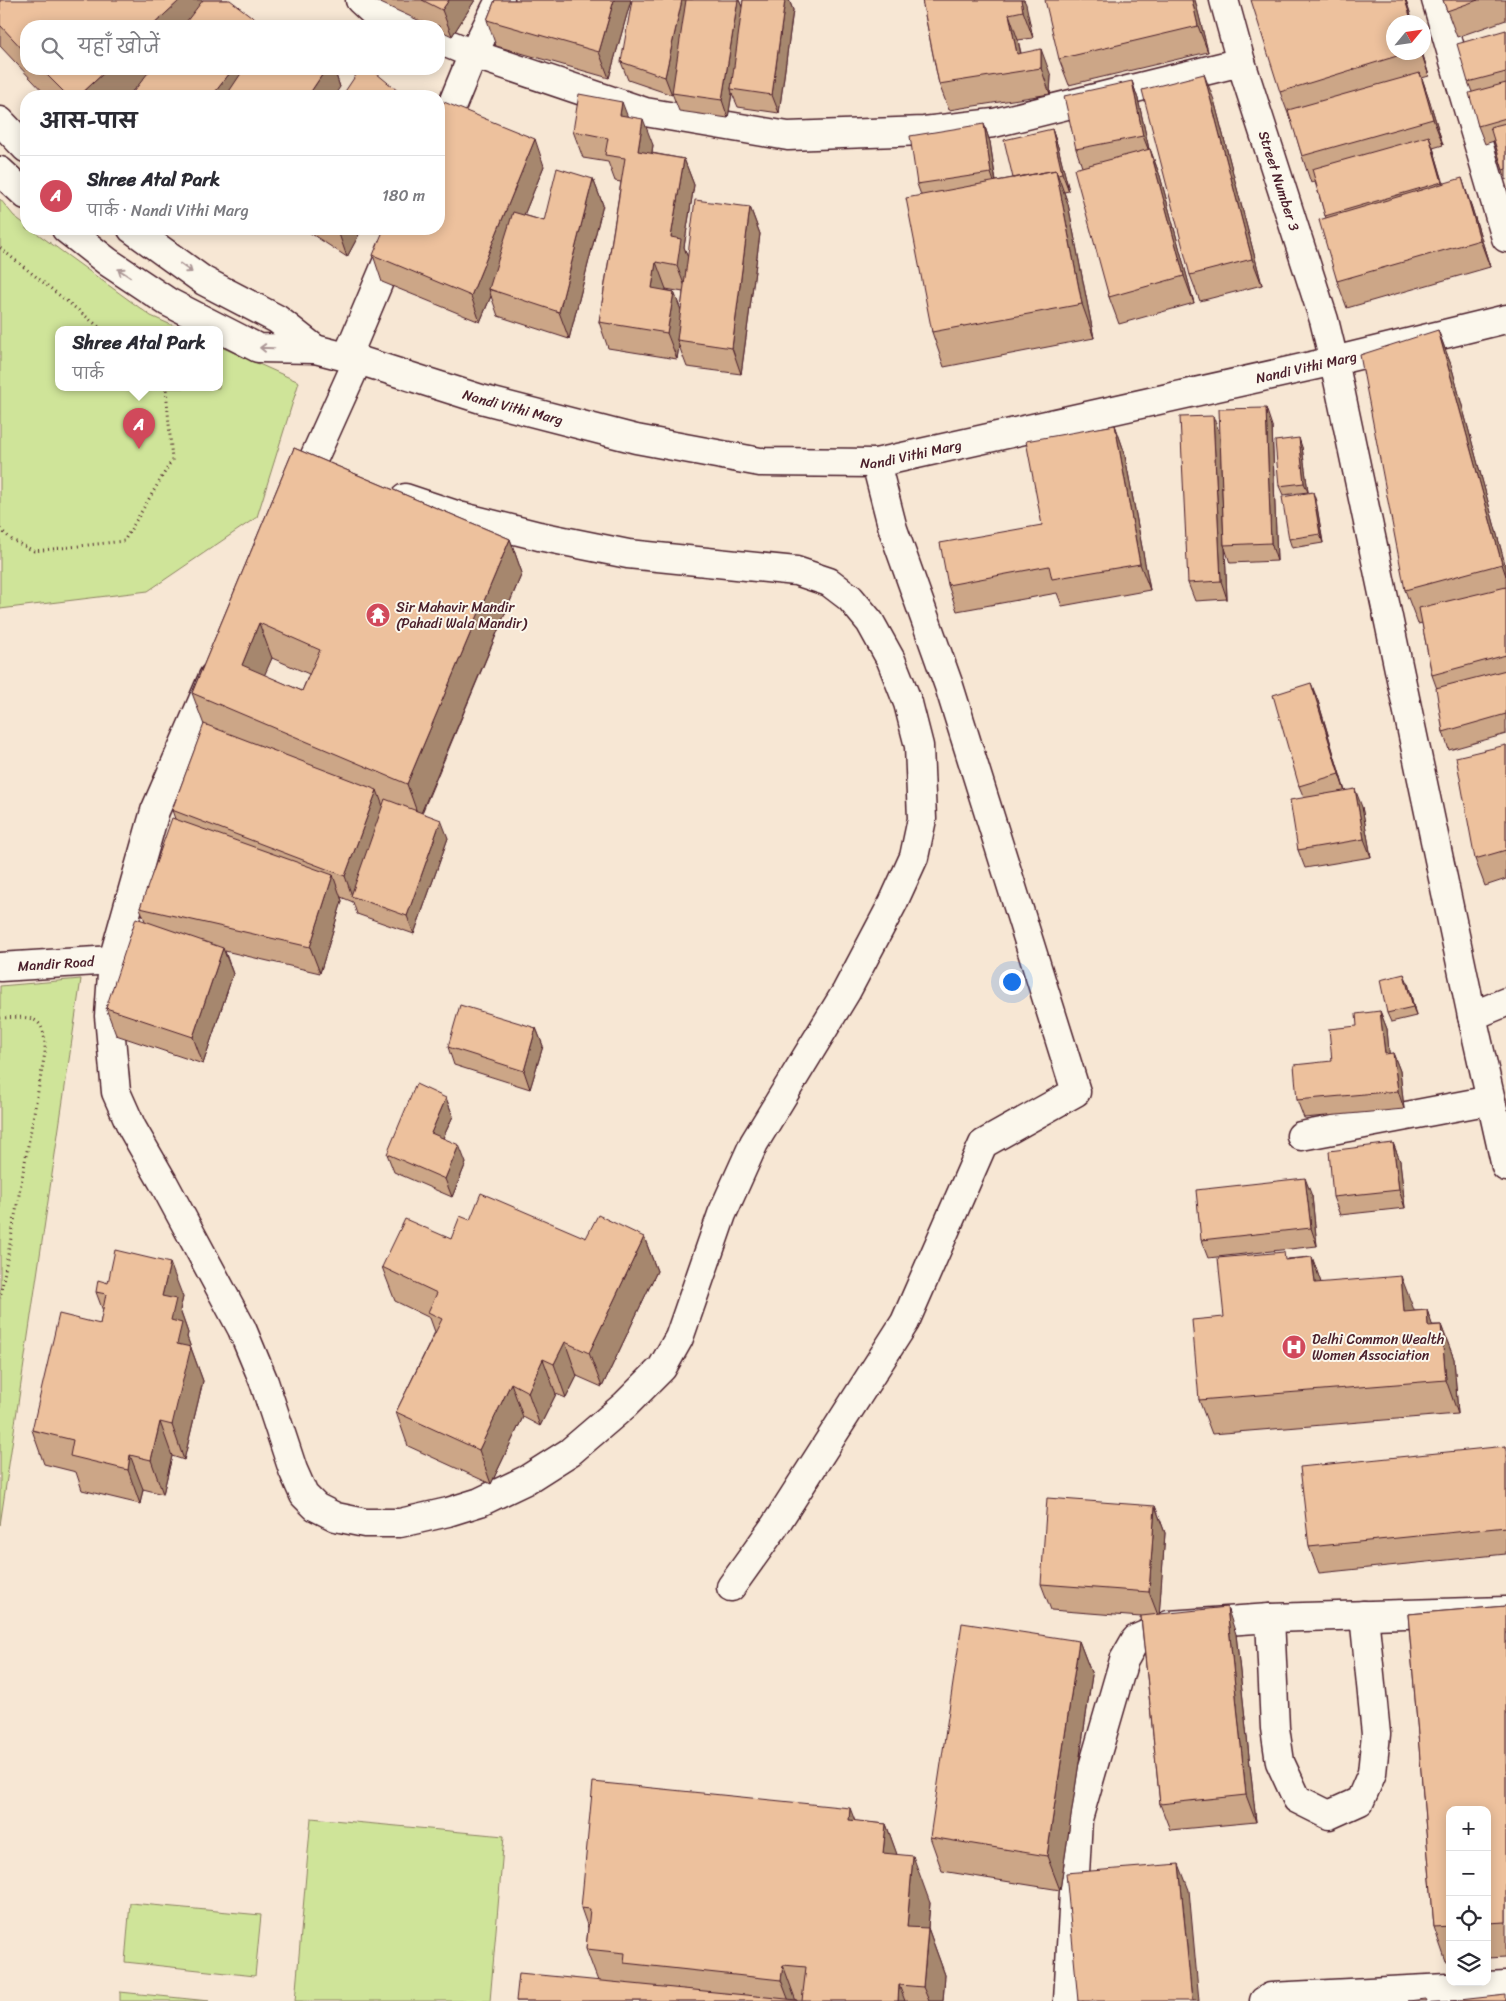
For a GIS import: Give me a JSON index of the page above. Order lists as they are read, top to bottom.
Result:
{
  "streets": {
    "street": ["Street Number 3", "Nandi Vithi Marg", "Mandir Road"]
  },
  "crossings": [
    ["Street Number 3", "Nandi Vithi Marg"]
  ],
  "places": {
    "temple": ["Sir Mahavir Mandir (Pahadi Wala Mandir)"],
    "hospital": ["Delhi Common Wealth Women Association"]
  },
  "north": "top right",
  "page": {
    "search": "यहाँ खोजें",
    "heading": "आस-पास",
    "list": [
      {
        "mark": "A",
        "name": "Shree Atal Park",
        "note": "पार्क · Nandi Vithi Marg",
        "value": "180 m"
      }
    ],
    "popup": ["Shree Atal Park", "पार्क"],
    "pins": "A",
    "map_buttons": ["+", "−"]
  }
}
